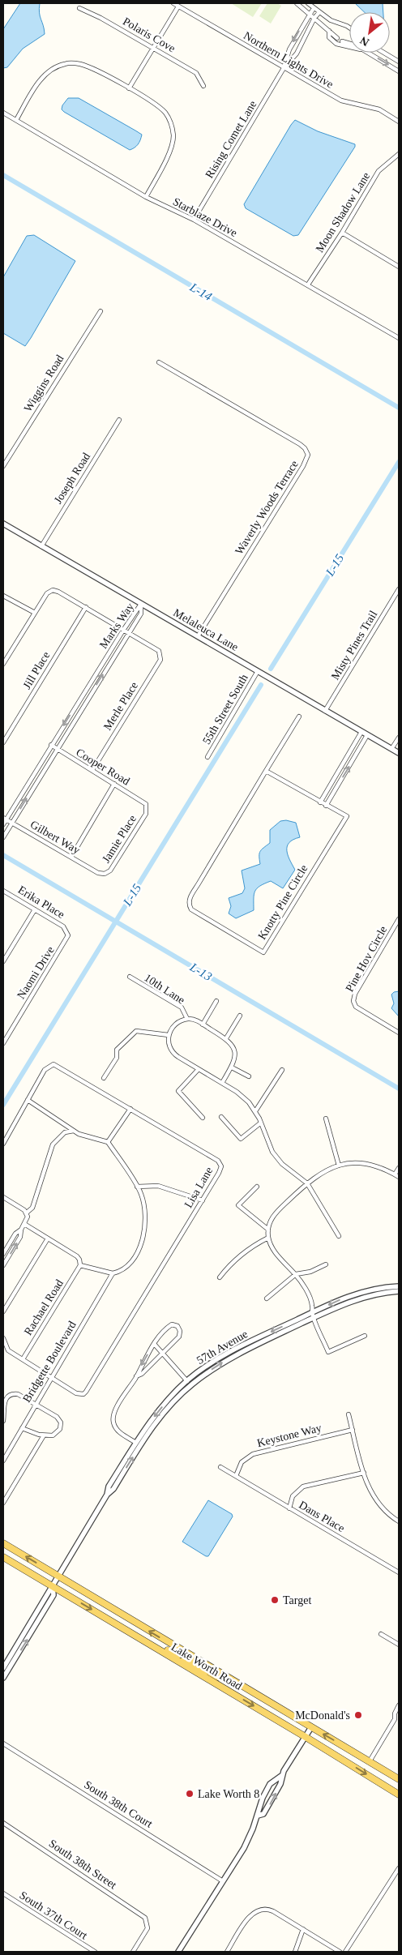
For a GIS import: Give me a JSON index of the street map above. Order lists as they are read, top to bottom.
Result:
{
  "streets": {
    "main road": ["Lake Worth Road"],
    "street": [
      "Polaris Cove",
      "Northern Lights Drive",
      "Rising Comet Lane",
      "Moon Shadow Lane",
      "Starblaze Drive",
      "Wiggins Road",
      "Joseph Road",
      "Waverly Woods Terrace",
      "Marks Way",
      "Melaleuca Lane",
      "Misty Pines Trail",
      "Jill Place",
      "Merle Place",
      "55th Street South",
      "Cooper Road",
      "Gilbert Way",
      "Jamie Place",
      "Erika Place",
      "Knotty Pine Circle",
      "Pine Hov Circle",
      "Naomi Drive",
      "10th Lane",
      "Lisa Lane",
      "Rachael Road",
      "57th Avenue",
      "Bridgette Boulevard",
      "Keystone Way",
      "Dans Place",
      "South 38th Court",
      "South 38th Street",
      "South 37th Court"
    ]
  },
  "crossings": [
    ["Northern Lights Drive", "Rising Comet Lane"],
    ["Rising Comet Lane", "Starblaze Drive"],
    ["Moon Shadow Lane", "Starblaze Drive"],
    ["Joseph Road", "Melaleuca Lane"],
    ["Waverly Woods Terrace", "Melaleuca Lane"],
    ["Marks Way", "Melaleuca Lane"],
    ["Marks Way", "Merle Place"],
    ["Marks Way", "Cooper Road"],
    ["Marks Way", "Gilbert Way"],
    ["Melaleuca Lane", "Misty Pines Trail"],
    ["Melaleuca Lane", "55th Street South"],
    ["Merle Place", "Cooper Road"],
    ["Cooper Road", "Jamie Place"],
    ["Gilbert Way", "Jamie Place"],
    ["Erika Place", "Naomi Drive"],
    ["Lisa Lane", "Bridgette Boulevard"],
    ["57th Avenue", "Lake Worth Road"],
    ["Keystone Way", "Dans Place"]
  ],
  "water": ["L-14", "L-15", "L-13"],
  "places": ["Target", "McDonald's", "Lake Worth 8"],
  "north": "bottom left"
}
